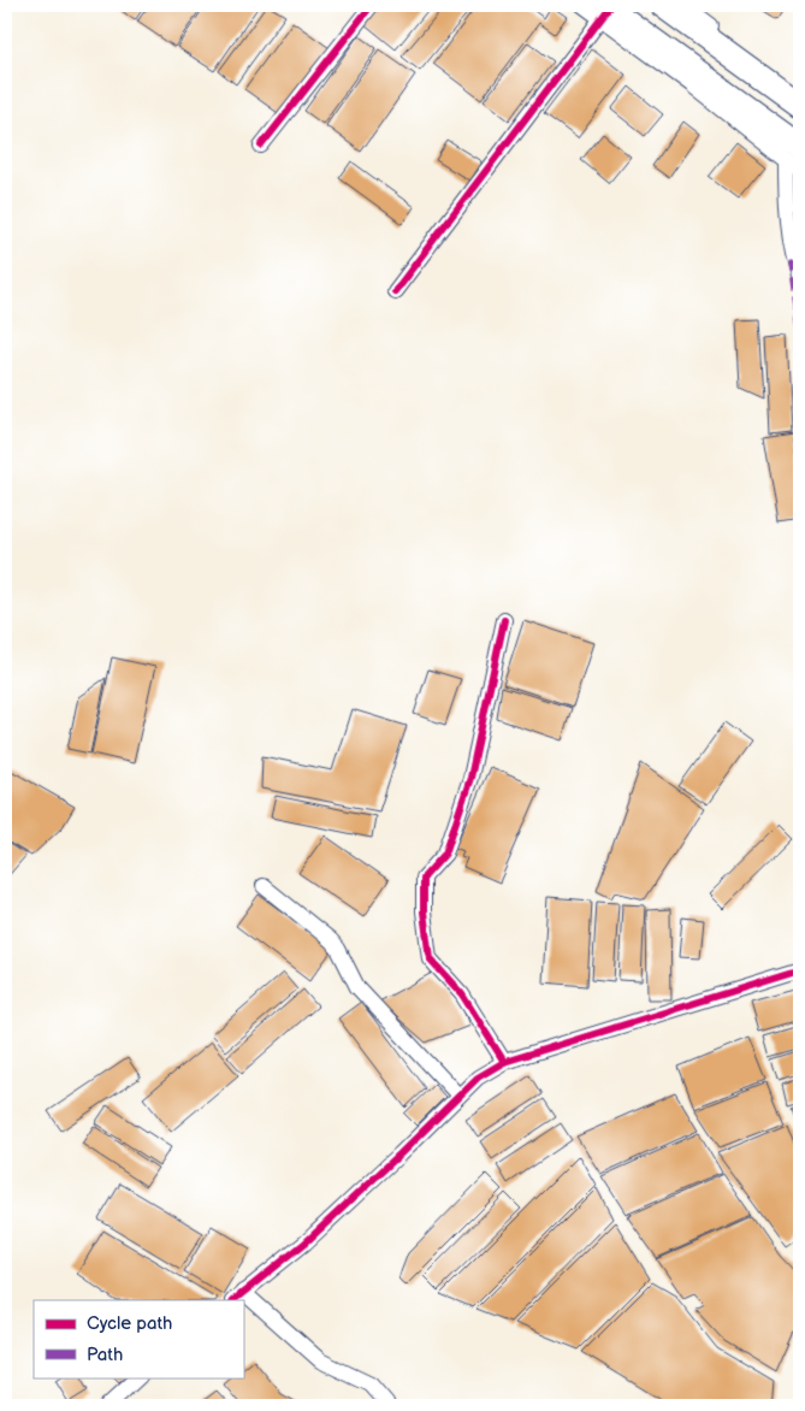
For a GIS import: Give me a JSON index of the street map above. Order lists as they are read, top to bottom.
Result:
{
  "legend": ["Cycle path", "Path"]
}
